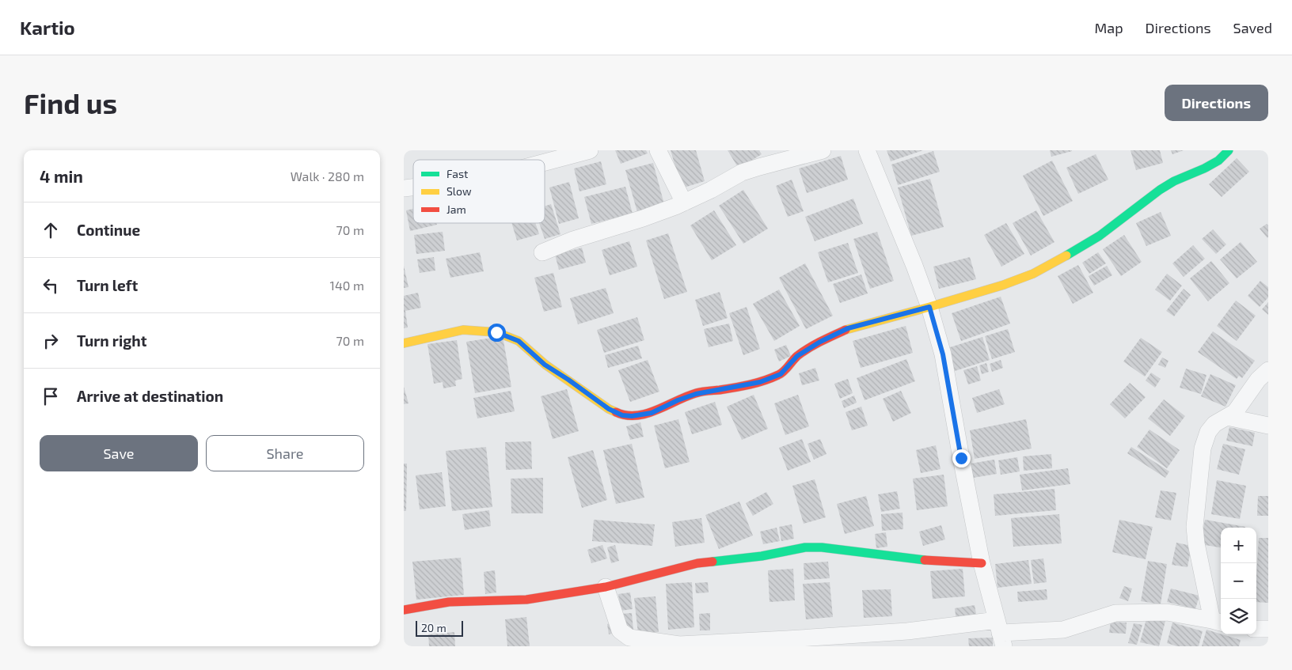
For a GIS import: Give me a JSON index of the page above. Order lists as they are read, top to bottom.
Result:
{
  "legend": ["Fast", "Slow", "Jam"],
  "scale_bar": "20 m",
  "page": {
    "header": "Kartio",
    "nav": ["Map", "Directions", "Saved"],
    "buttons": [
      "Directions",
      ["Save", "Share"]
    ],
    "title": "Find us",
    "heading": ["4 min", "Walk · 280 m"],
    "list": [
      ["Continue", "70 m"],
      ["Turn left", "140 m"],
      ["Turn right", "70 m"],
      "Arrive at destination"
    ],
    "map_buttons": ["+", "−"],
    "scale": "20 m"
  }
}
